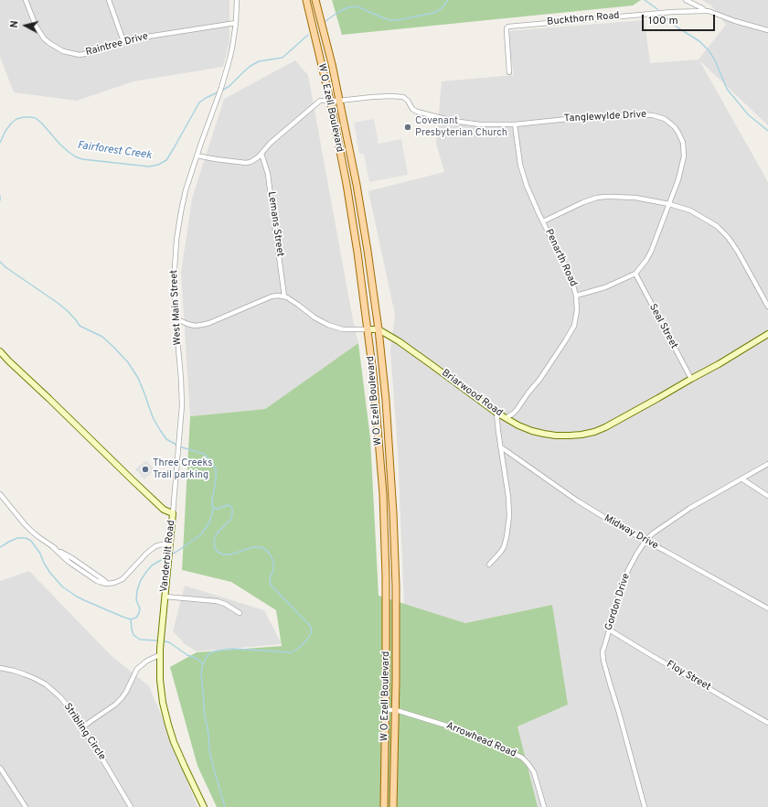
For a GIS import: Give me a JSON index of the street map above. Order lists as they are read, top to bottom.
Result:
{
  "streets": {
    "main road": ["W O Ezell Boulevard"],
    "street": [
      "Buckthorn Road",
      "Raintree Drive",
      "Tanglewylde Drive",
      "Lemans Street",
      "Penarth Road",
      "West Main Street",
      "Seal Street",
      "Briarwood Road",
      "Midway Drive",
      "Vanderbilt Road",
      "Gordon Drive",
      "Floy Street",
      "Stribling Circle",
      "Arrowhead Road"
    ]
  },
  "crossings": [
    ["Raintree Drive", "West Main Street"],
    ["W O Ezell Boulevard", "Tanglewylde Drive"],
    ["W O Ezell Boulevard", "Briarwood Road"],
    ["W O Ezell Boulevard", "Arrowhead Road"],
    ["Tanglewylde Drive", "Lemans Street"],
    ["Tanglewylde Drive", "Penarth Road"],
    ["Tanglewylde Drive", "West Main Street"],
    ["Tanglewylde Drive", "Seal Street"],
    ["Penarth Road", "Briarwood Road"],
    ["West Main Street", "Vanderbilt Road"],
    ["Seal Street", "Briarwood Road"],
    ["Midway Drive", "Gordon Drive"],
    ["Gordon Drive", "Floy Street"]
  ],
  "water": ["Fairforest Creek"],
  "places": ["Covenant Presbyterian Church", "Three Creeks Trail parking"],
  "scale_bar": "100 m",
  "north": "left"
}
